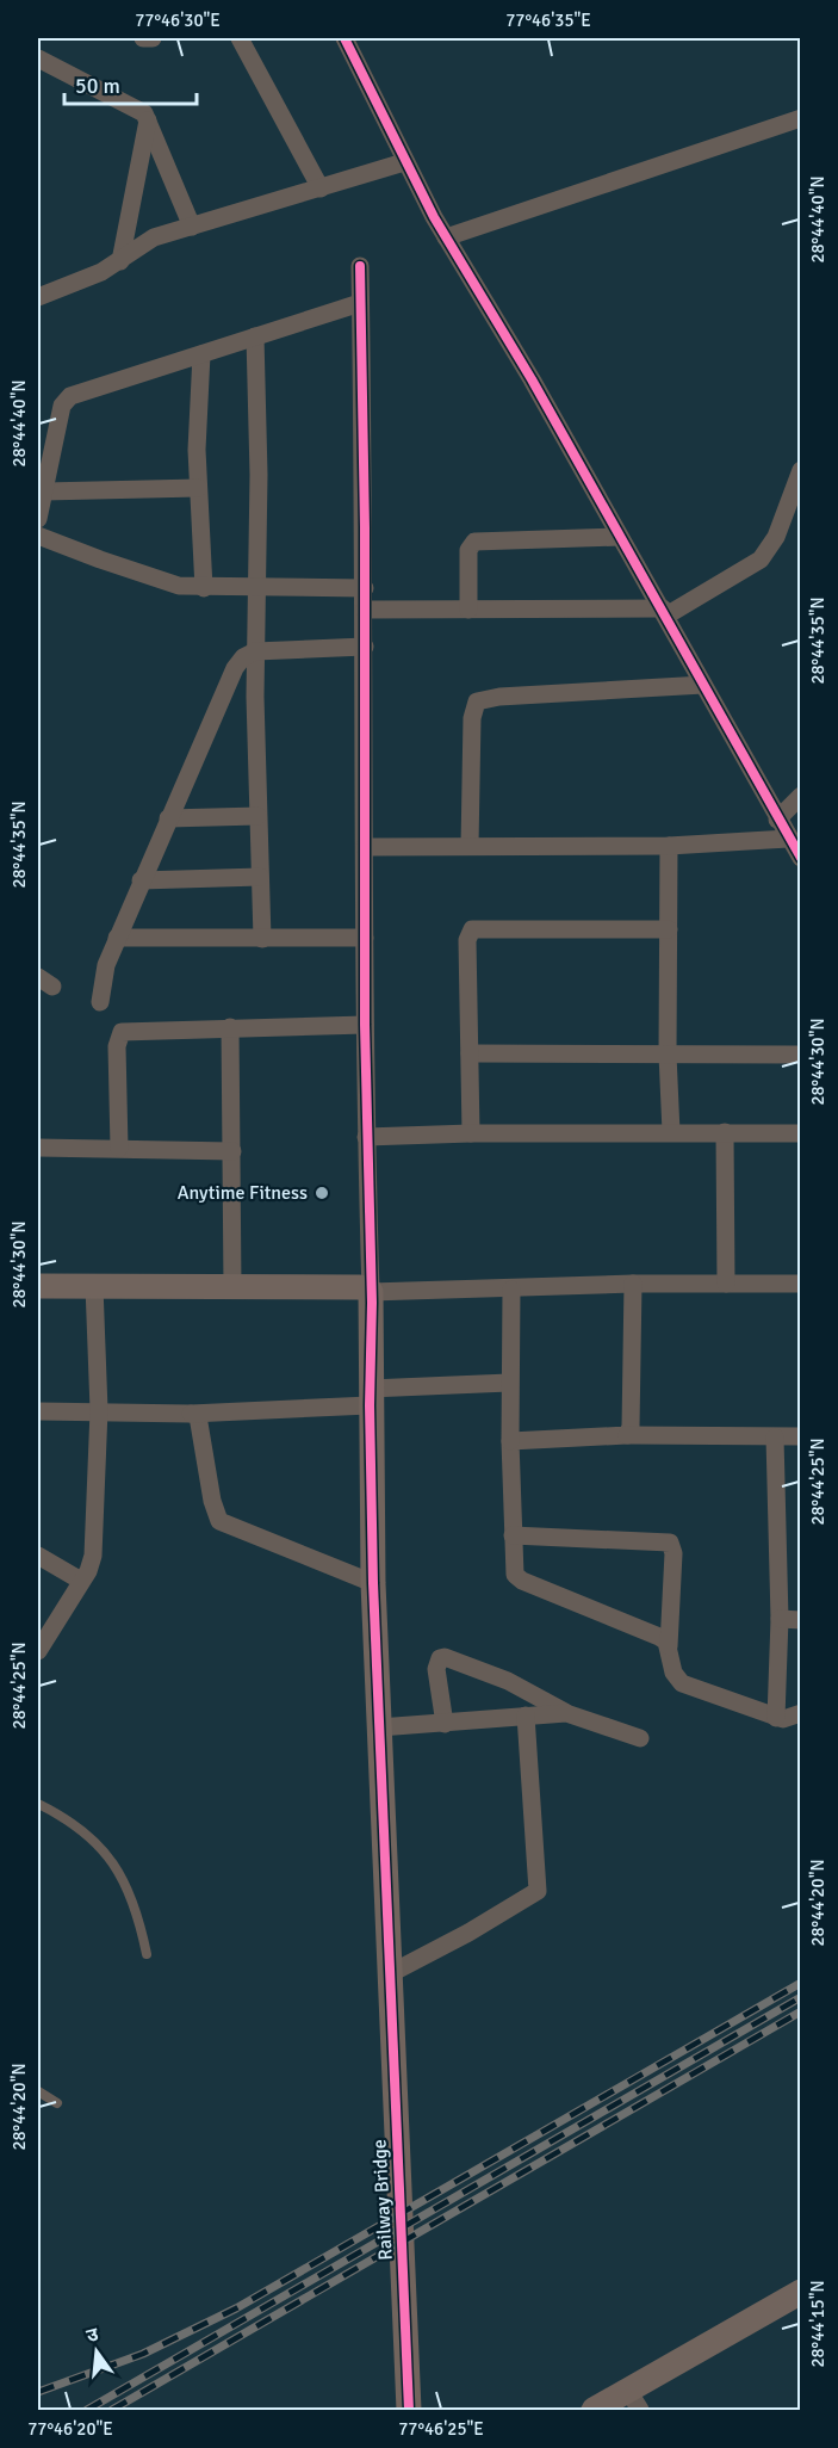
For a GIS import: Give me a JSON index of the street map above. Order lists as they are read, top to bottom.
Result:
{
  "streets": {
    "street": ["Railway Bridge"]
  },
  "places": ["Anytime Fitness"],
  "scale_bar": "50 m",
  "north": "top",
  "coordinates": [
    "77°46'30\"E",
    "77°46'35\"E",
    "28°44'40\"N",
    "28°44'35\"N",
    "28°44'30\"N",
    "28°44'25\"N",
    "28°44'20\"N",
    "28°44'15\"N",
    "77°46'20\"E",
    "77°46'25\"E"
  ]
}
